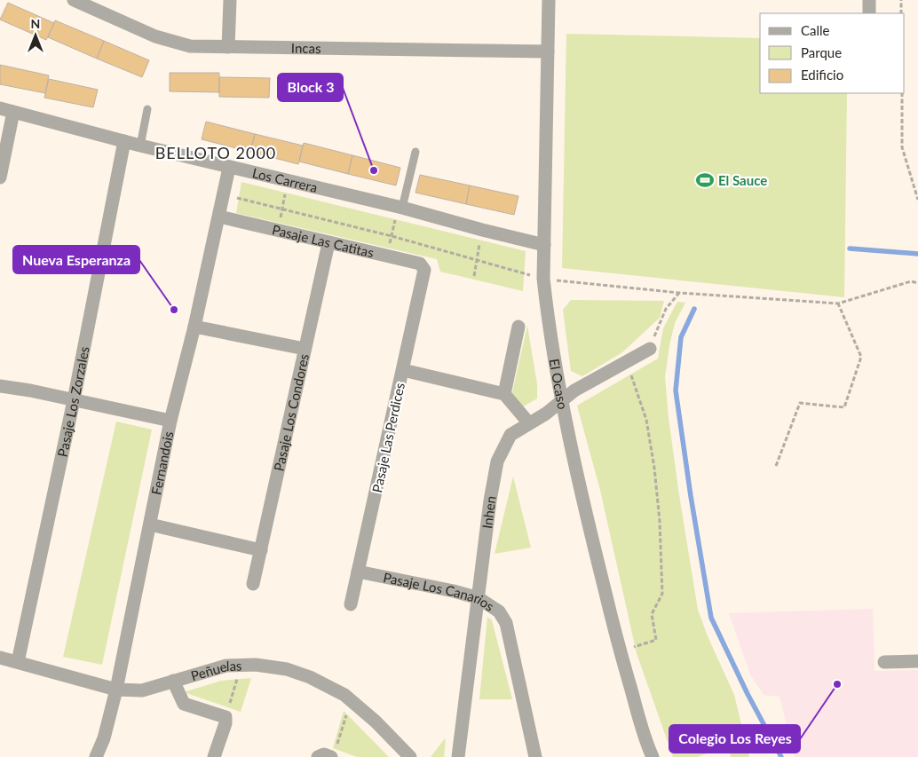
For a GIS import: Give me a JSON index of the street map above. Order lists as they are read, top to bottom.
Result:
{
  "streets": {
    "street": [
      "Incas",
      "Los Carrera",
      "Pasaje Las Catitas",
      "El Ocaso",
      "Pasaje Los Zorzales",
      "Pasaje Los Condores",
      "Pasaje Las Perdices",
      "Fernandois",
      "Inhen",
      "Pasaje Los Canarios",
      "Peñuelas"
    ]
  },
  "crossings": [
    ["Incas", "El Ocaso"],
    ["Los Carrera", "El Ocaso"],
    ["Los Carrera", "Pasaje Los Zorzales"],
    ["Los Carrera", "Fernandois"],
    ["Pasaje Las Catitas", "Pasaje Los Condores"],
    ["Pasaje Las Catitas", "Pasaje Las Perdices"],
    ["Pasaje Las Catitas", "Fernandois"],
    ["El Ocaso", "Inhen"],
    ["Pasaje Los Zorzales", "Peñuelas"],
    ["Pasaje Las Perdices", "Pasaje Los Canarios"],
    ["Fernandois", "Peñuelas"],
    ["Inhen", "Pasaje Los Canarios"]
  ],
  "districts": ["BELLOTO 2000"],
  "places": {
    "other": ["Block 3", "Nueva Esperanza", "Colegio Los Reyes"],
    "sports": ["El Sauce"]
  },
  "legend": ["Calle", "Parque", "Edificio"],
  "north": "top"
}
